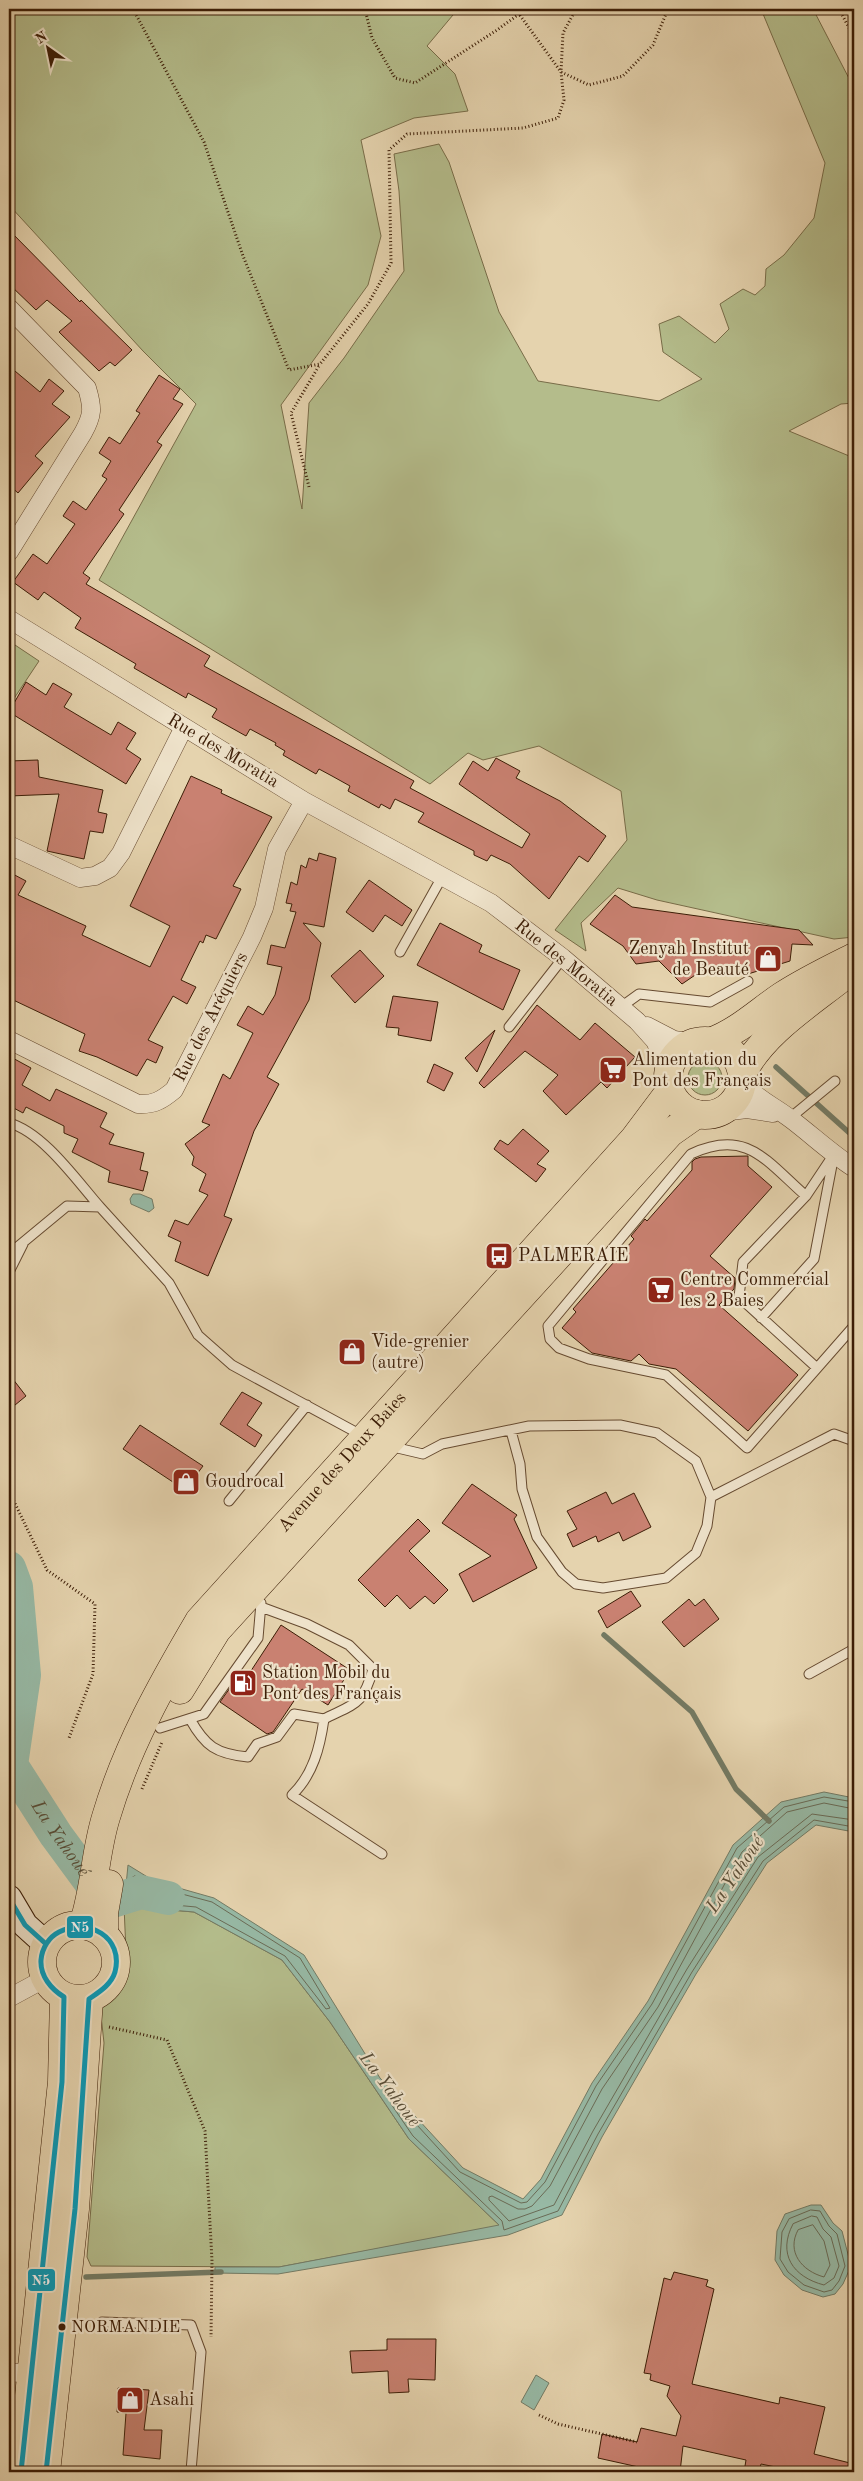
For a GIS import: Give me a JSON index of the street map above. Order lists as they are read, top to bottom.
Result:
{
  "streets": {
    "main road": ["Avenue des Deux Baies"],
    "street": ["Rue des Moratia", "Rue des Aréquiers"]
  },
  "crossings": [
    ["Rue des Moratia", "Rue des Aréquiers"],
    ["Rue des Moratia", "Avenue des Deux Baies"]
  ],
  "water": ["La Yahoué"],
  "places": {
    "shop": [
      "Zenyah Institut de Beauté",
      "Vide-grenier (autre)",
      "Goudrocal",
      "Asahi"
    ],
    "supermarket": ["Alimentation du Pont des Français", "Centre Commercial les 2 Baies"],
    "bus stop": ["PALMERAIE"],
    "fuel station": ["Station Mobil du Pont des Français"],
    "other": ["NORMANDIE"]
  },
  "lines": ["transit line N5"],
  "north": "top left"
}
